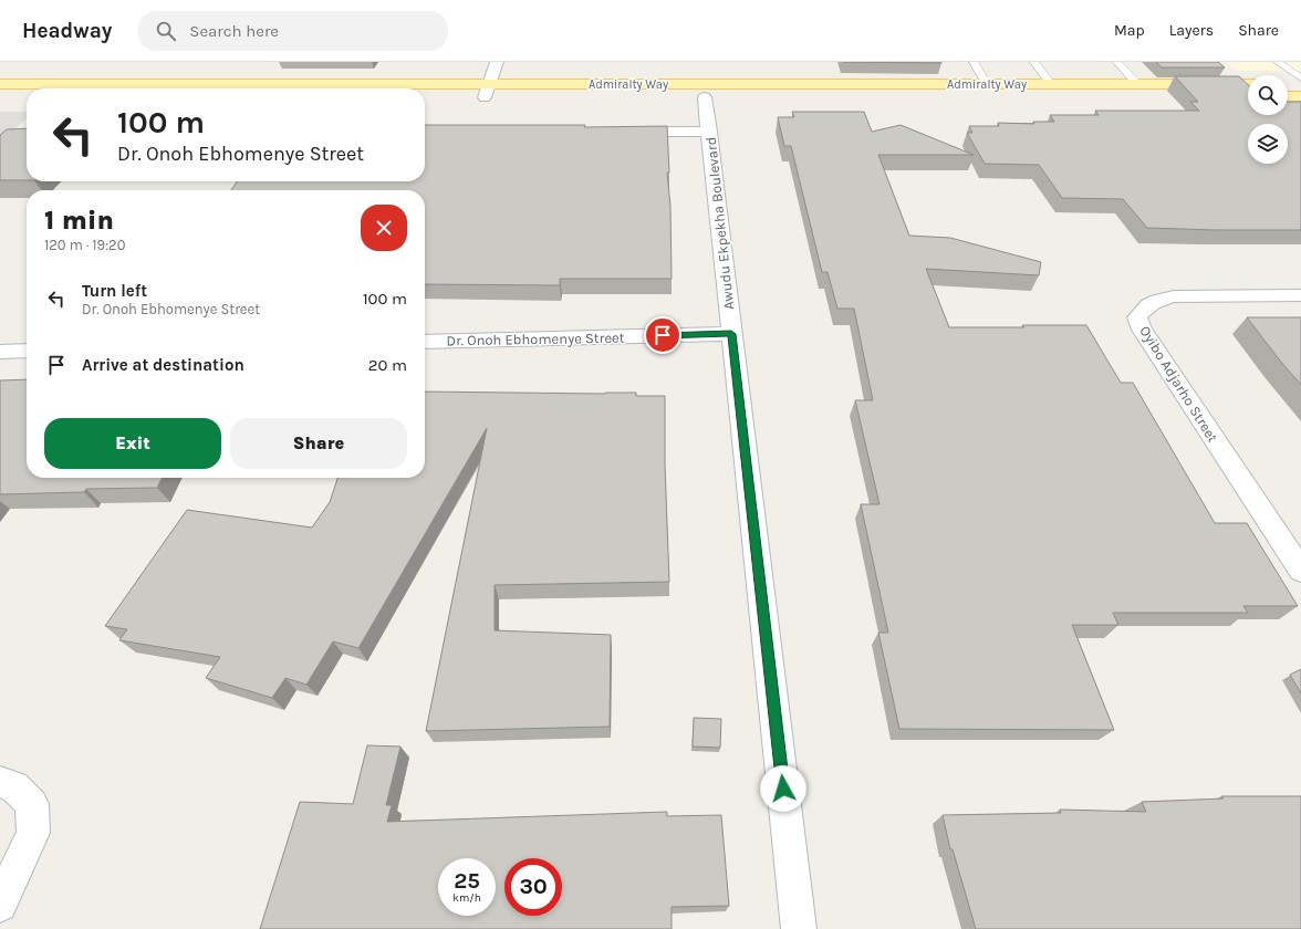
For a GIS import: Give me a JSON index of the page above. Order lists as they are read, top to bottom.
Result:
{
  "streets": {
    "main road": ["Admiralty Way"],
    "street": ["Awudu Ekpekha Boulevard", "Dr. Onoh Ebhomenye Street", "Oyibo Adjarho Street"]
  },
  "crossings": [
    ["Awudu Ekpekha Boulevard", "Dr. Onoh Ebhomenye Street"]
  ],
  "page": {
    "header": "Headway",
    "search": "Search here",
    "nav": ["Map", "Layers", "Share"],
    "turn": ["100 m", "Dr. Onoh Ebhomenye Street"],
    "heading": ["1 min", "120 m · 19:20"],
    "list": [
      {
        "name": "Turn left",
        "note": "Dr. Onoh Ebhomenye Street",
        "value": "100 m"
      },
      {
        "name": "Arrive at destination",
        "value": "20 m"
      }
    ],
    "buttons": ["Exit", "Share"],
    "speed": "25 km/h",
    "limit": "30"
  }
}
